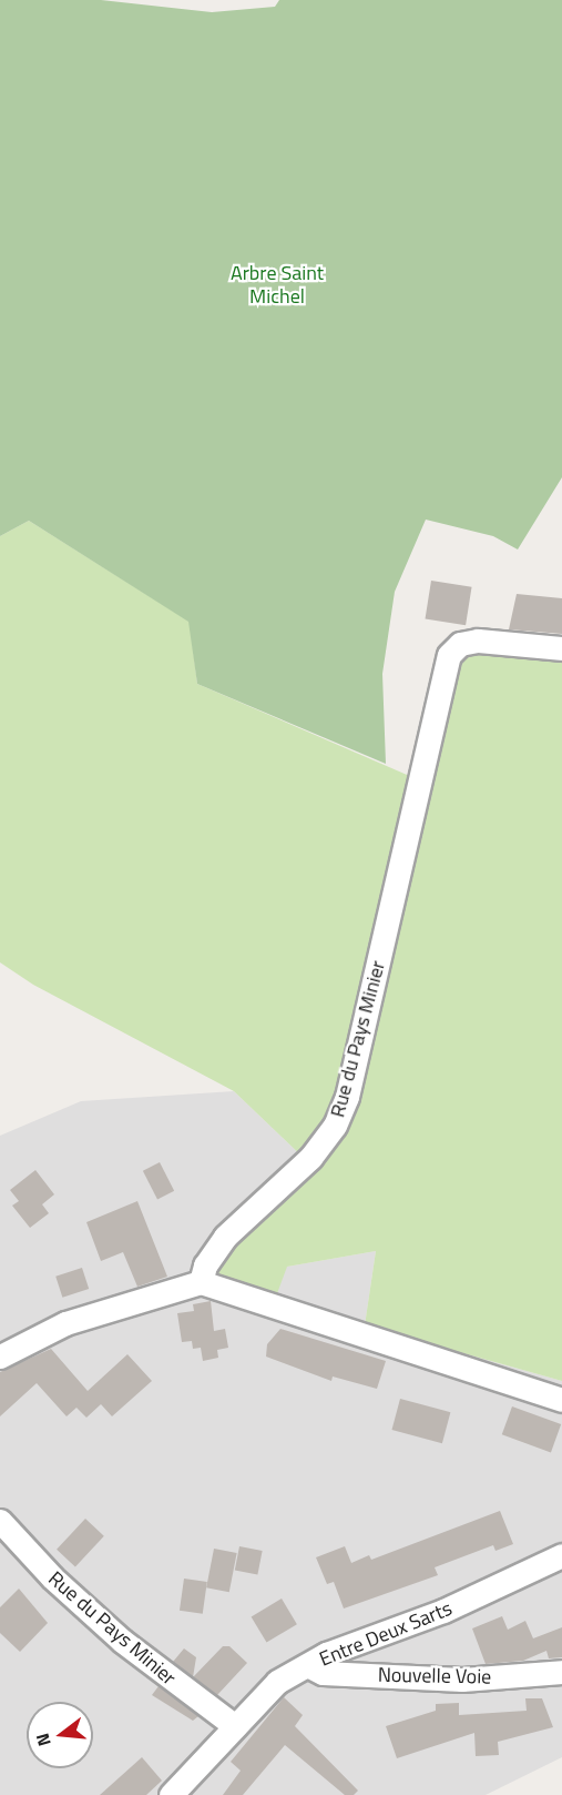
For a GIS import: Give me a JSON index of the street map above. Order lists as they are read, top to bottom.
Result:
{
  "streets": {
    "street": ["Rue du Pays Minier", "Entre Deux Sarts", "Nouvelle Voie"]
  },
  "crossings": [
    ["Rue du Pays Minier", "Entre Deux Sarts"],
    ["Entre Deux Sarts", "Nouvelle Voie"]
  ],
  "parks": ["Arbre Saint Michel"],
  "north": "left"
}
